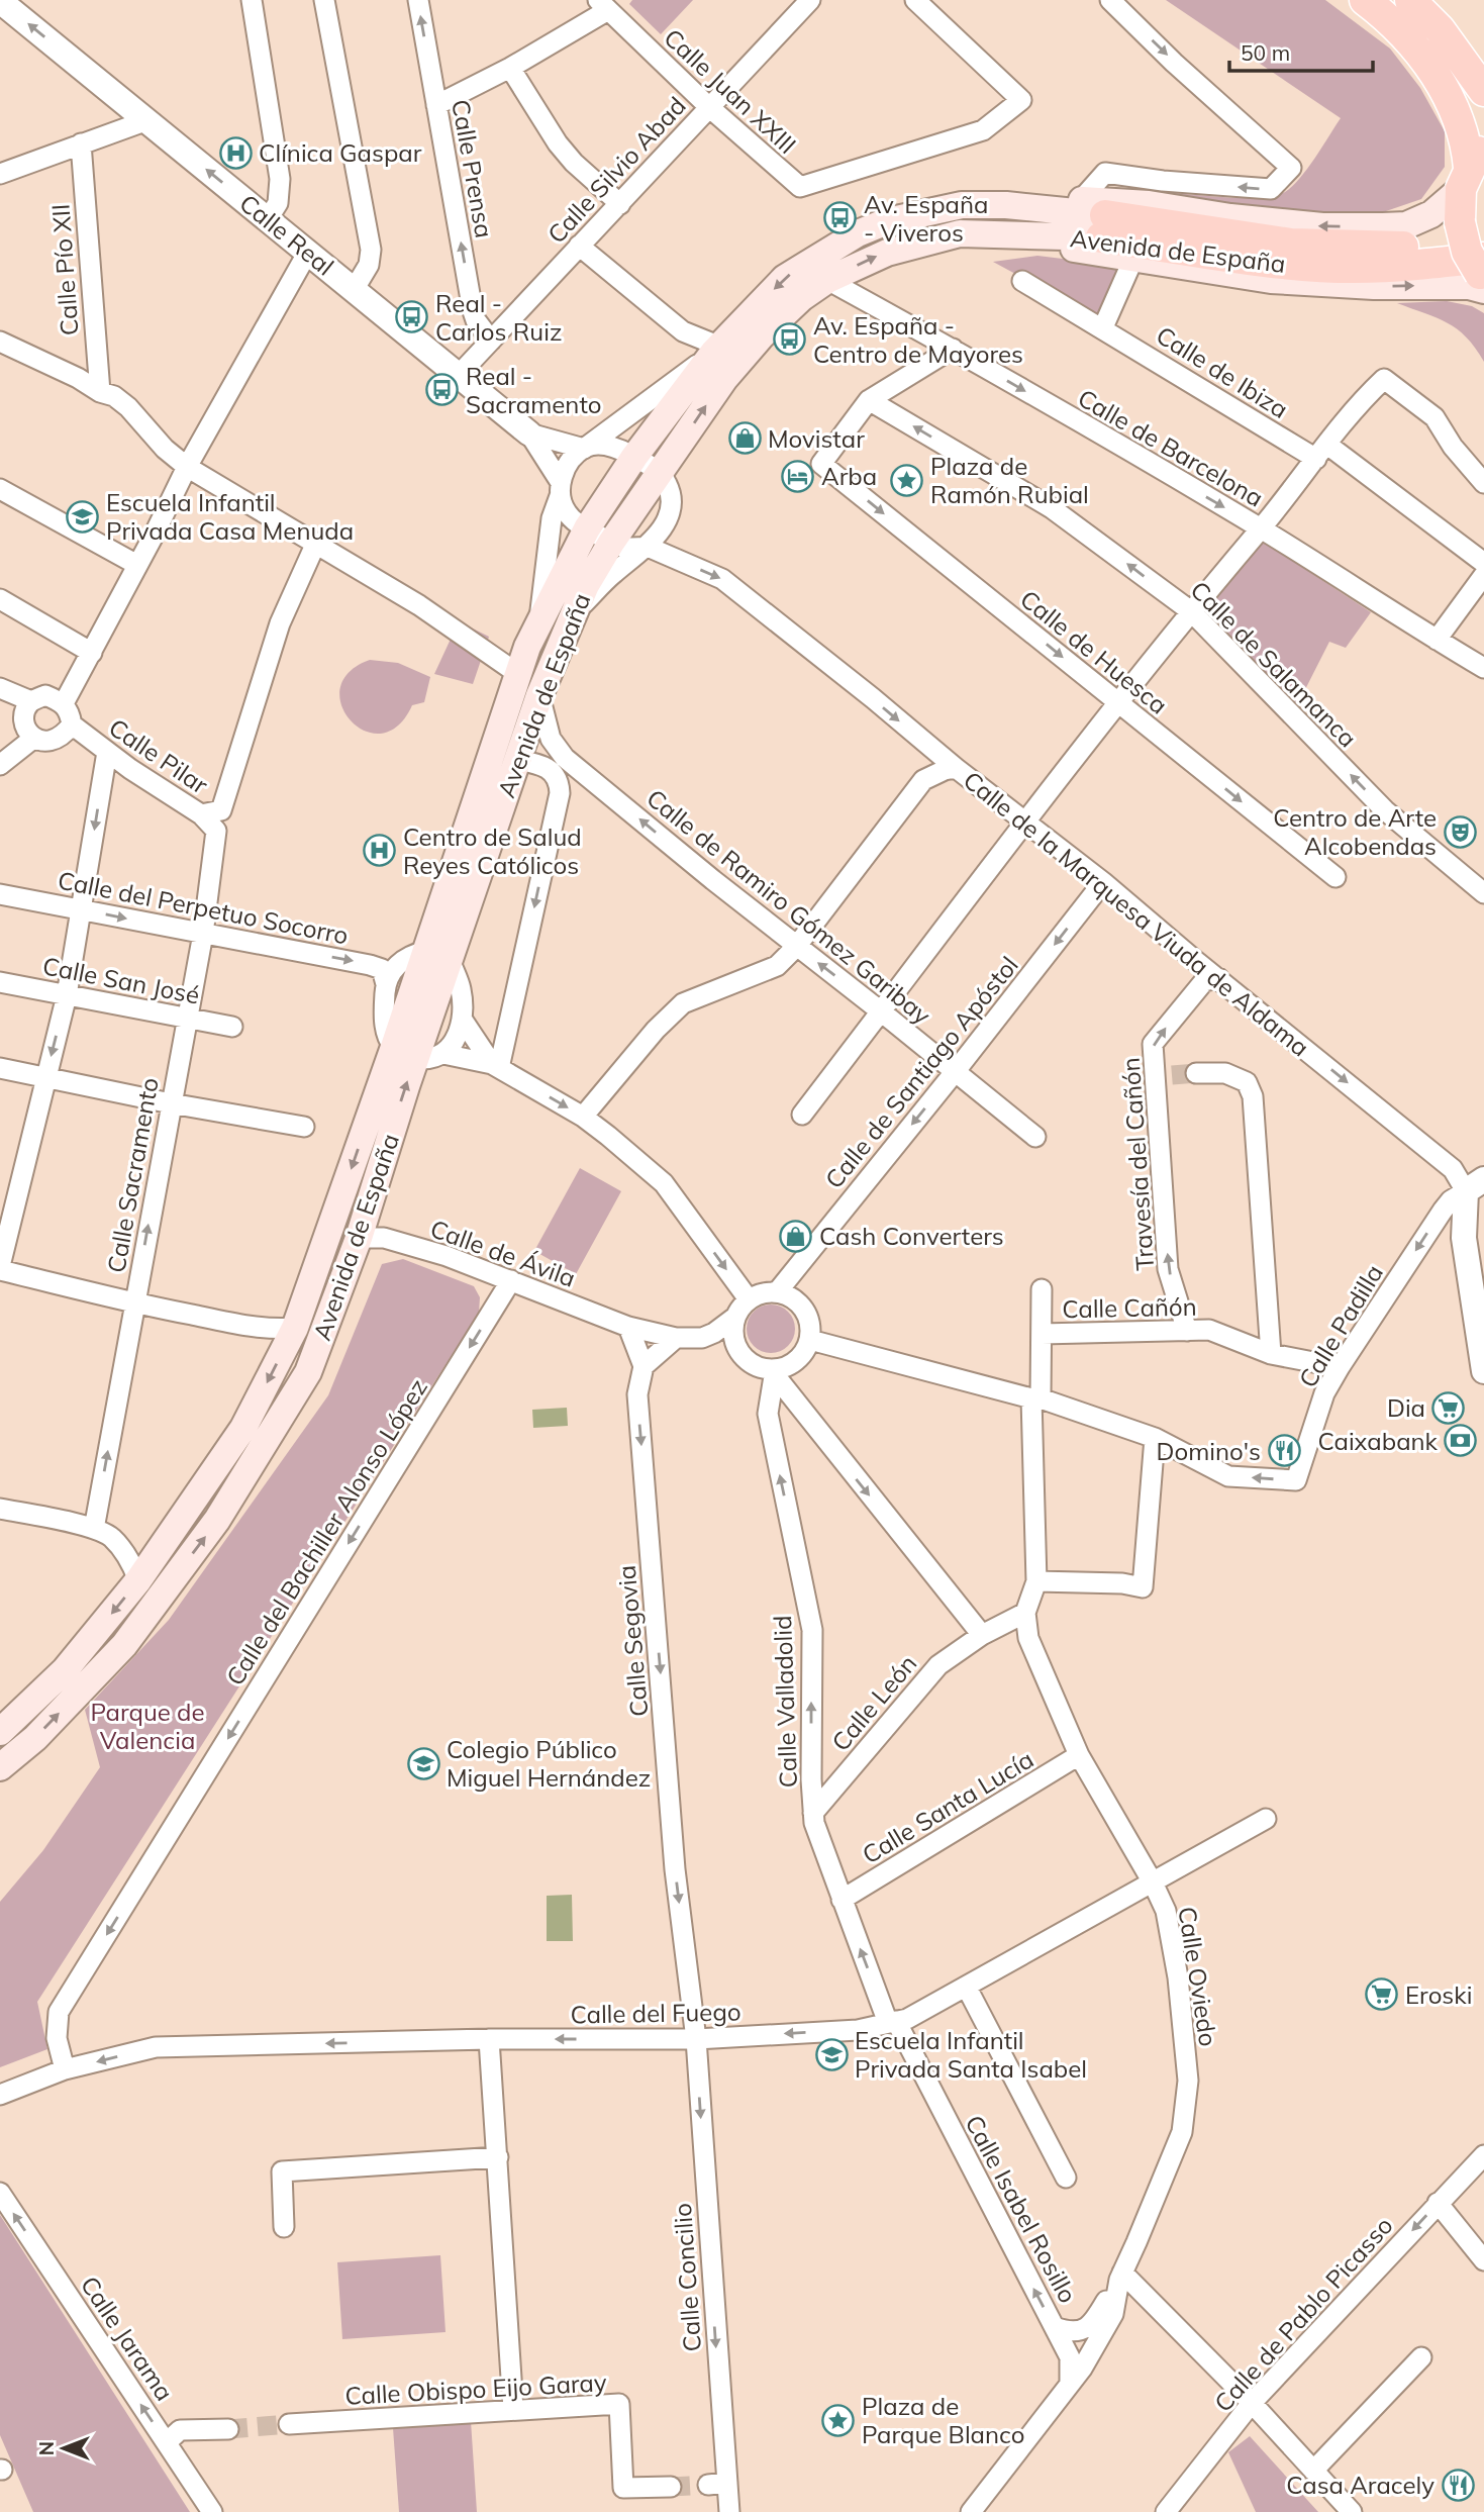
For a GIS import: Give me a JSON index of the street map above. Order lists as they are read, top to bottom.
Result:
{
  "streets": {
    "main road": ["Avenida de España"],
    "street": [
      "Calle Juan XXIII",
      "Calle Prensa",
      "Calle Silvio Abad",
      "Calle Real",
      "Calle Pío XII",
      "Calle de Ibiza",
      "Calle de Barcelona",
      "Calle de Huesca",
      "Calle de Salamanca",
      "Calle Pilar",
      "Calle de Ramiro Gómez Garibay",
      "Calle del Perpetuo Socorro",
      "Calle de la Marquesa Viuda de Aldama",
      "Calle San José",
      "Calle de Santiago Apóstol",
      "Travesía del Cañón",
      "Calle Sacramento",
      "Calle de Ávila",
      "Calle Cañón",
      "Calle Padilla",
      "Calle del Bachiller Alonso López",
      "Calle Segovia",
      "Calle Valladolid",
      "Calle León",
      "Calle Santa Lucía",
      "Calle Oviedo",
      "Calle del Fuego",
      "Calle Isabel Rosillo",
      "Calle Concilio",
      "Calle de Pablo Picasso",
      "Calle Jarama",
      "Calle Obispo Eijo Garay"
    ]
  },
  "crossings": [
    ["Calle Juan XXIII", "Calle Silvio Abad"],
    ["Calle Prensa", "Calle Silvio Abad"],
    ["Calle Silvio Abad", "Calle Real"],
    ["Calle Real", "Avenida de España"],
    ["Calle Real", "Calle de la Marquesa Viuda de Aldama"],
    ["Avenida de España", "Calle de Barcelona"],
    ["Avenida de España", "Calle de Ramiro Gómez Garibay"],
    ["Avenida de España", "Calle de la Marquesa Viuda de Aldama"],
    ["Avenida de España", "Calle de Ávila"],
    ["Calle de Huesca", "Calle de Salamanca"],
    ["Calle Pilar", "Calle Sacramento"],
    ["Calle de Ramiro Gómez Garibay", "Calle de Santiago Apóstol"],
    ["Calle del Perpetuo Socorro", "Calle Sacramento"],
    ["Calle de la Marquesa Viuda de Aldama", "Calle de Santiago Apóstol"],
    ["Calle de la Marquesa Viuda de Aldama", "Travesía del Cañón"],
    ["Calle de la Marquesa Viuda de Aldama", "Calle Padilla"],
    ["Calle San José", "Calle Sacramento"],
    ["Calle de Santiago Apóstol", "Calle de Ávila"],
    ["Calle de Santiago Apóstol", "Calle Valladolid"],
    ["Travesía del Cañón", "Calle Cañón"],
    ["Calle de Ávila", "Calle del Bachiller Alonso López"],
    ["Calle de Ávila", "Calle Valladolid"],
    ["Calle Cañón", "Calle Padilla"],
    ["Calle del Bachiller Alonso López", "Calle del Fuego"],
    ["Calle Segovia", "Calle del Fuego"],
    ["Calle Segovia", "Calle Concilio"],
    ["Calle Valladolid", "Calle León"],
    ["Calle Valladolid", "Calle Santa Lucía"],
    ["Calle Valladolid", "Calle del Fuego"],
    ["Calle Valladolid", "Calle Isabel Rosillo"],
    ["Calle León", "Calle Oviedo"],
    ["Calle Santa Lucía", "Calle Oviedo"],
    ["Calle Oviedo", "Calle del Fuego"],
    ["Calle del Fuego", "Calle Isabel Rosillo"],
    ["Calle del Fuego", "Calle Concilio"]
  ],
  "one_way": [
    "Calle Real",
    "Calle de Barcelona",
    "Calle de Huesca",
    "Calle de Salamanca",
    "Calle de Ramiro Gómez Garibay",
    "Calle de la Marquesa Viuda de Aldama",
    "Travesía del Cañón",
    "Calle Padilla",
    "Calle del Bachiller Alonso López",
    "Calle Segovia",
    "Calle Valladolid",
    "Calle del Fuego",
    "Calle Concilio",
    "Calle Jarama"
  ],
  "parks": ["Parque de Valencia"],
  "places": {
    "hospital": ["Clínica Gaspar", "Centro de Salud Reyes Católicos"],
    "bus stop": [
      "Av. España - Viveros",
      "Real - Carlos Ruiz",
      "Av. España - Centro de Mayores",
      "Real - Sacramento"
    ],
    "shop": ["Movistar", "Cash Converters"],
    "hotel": ["Arba"],
    "place": ["Plaza de Ramón Rubial", "Plaza de Parque Blanco"],
    "school or university": ["Escuela Infantil Privada Casa Menuda", "Colegio Público Miguel Hernández", "Escuela Infantil Privada Santa Isabel"],
    "theatre": ["Centro de Arte Alcobendas"],
    "supermarket": ["Dia", "Eroski"],
    "bank": ["Caixabank"],
    "restaurant": ["Domino's", "Casa Aracely"]
  },
  "scale_bar": "50 m",
  "north": "left"
}
